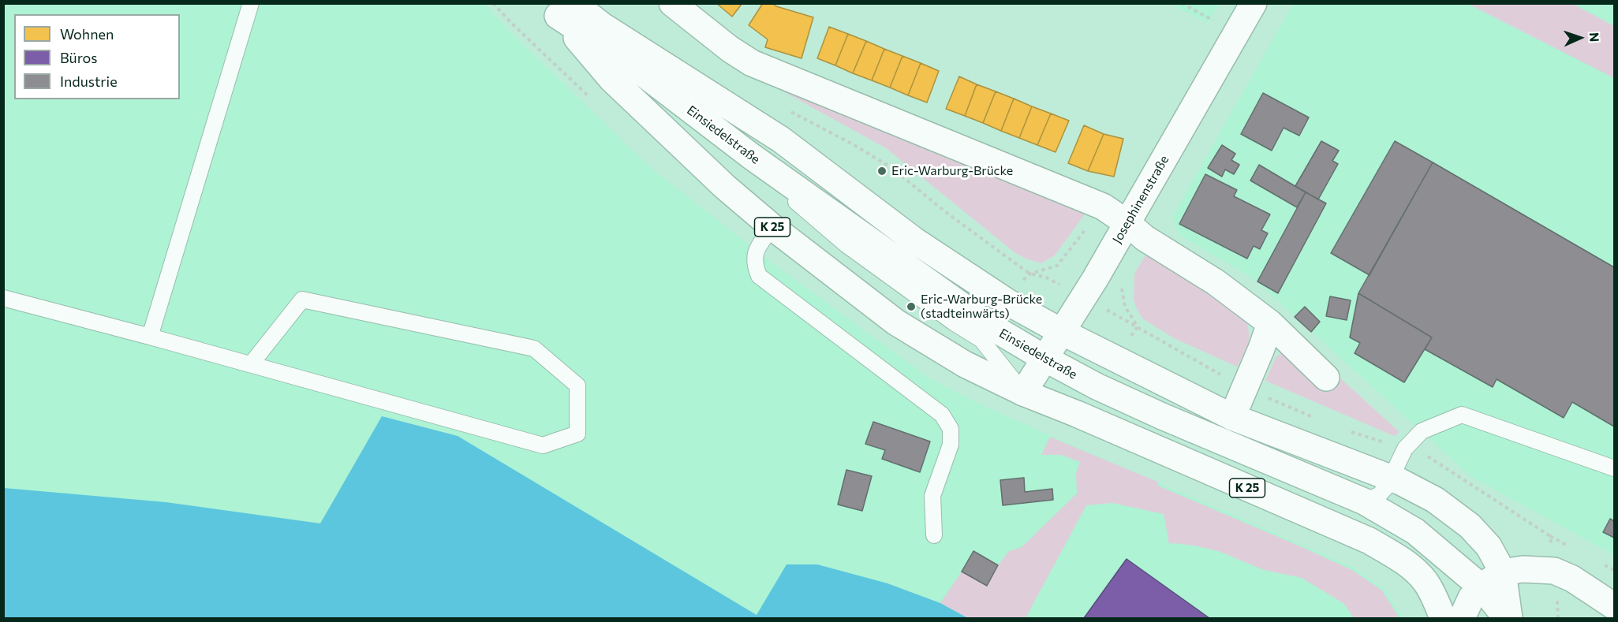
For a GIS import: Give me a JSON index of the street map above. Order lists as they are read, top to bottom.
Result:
{
  "streets": {
    "main road": ["Einsiedelstraße", "Josephinenstraße", "K 25"]
  },
  "crossings": [
    ["Einsiedelstraße", "Josephinenstraße"],
    ["Einsiedelstraße", "K 25"],
    ["Josephinenstraße", "K 25"]
  ],
  "places": ["Eric-Warburg-Brücke", "Eric-Warburg-Brücke (stadteinwärts)"],
  "legend": ["Wohnen", "Büros", "Industrie"],
  "north": "right"
}
